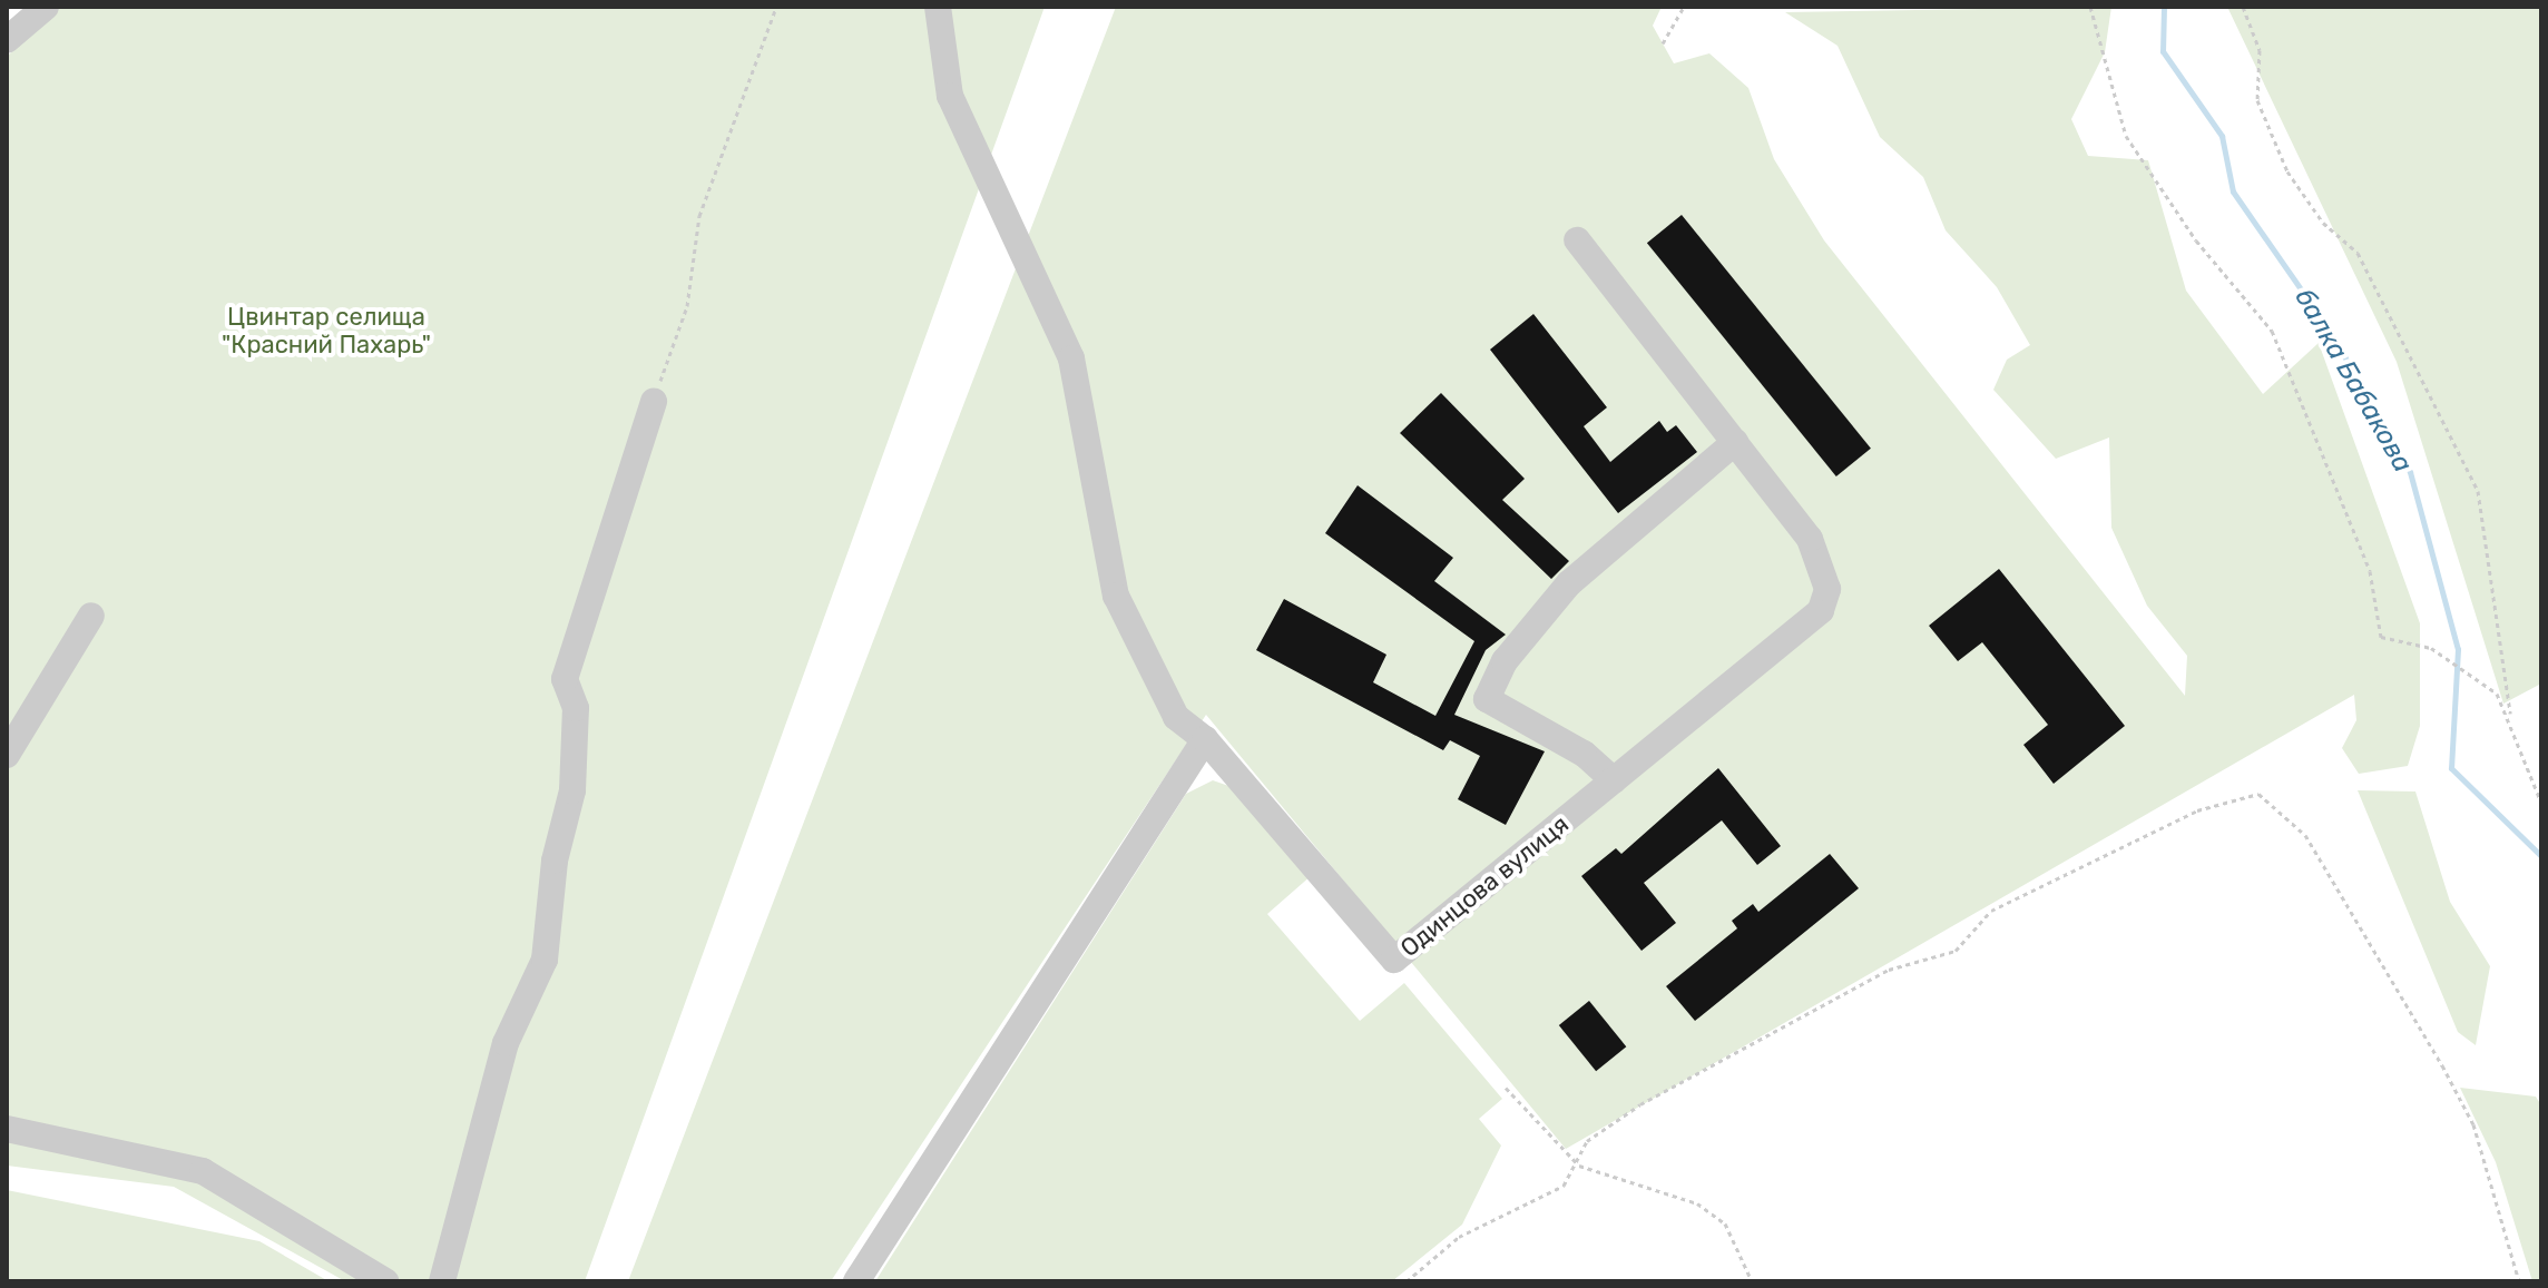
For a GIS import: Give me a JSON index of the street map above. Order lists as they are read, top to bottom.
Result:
{
  "streets": {
    "street": ["Одинцова вулиця"]
  },
  "water": ["балка Бабакова"],
  "parks": ["Цвинтар селища \"Красний Пахарь\""]
}
